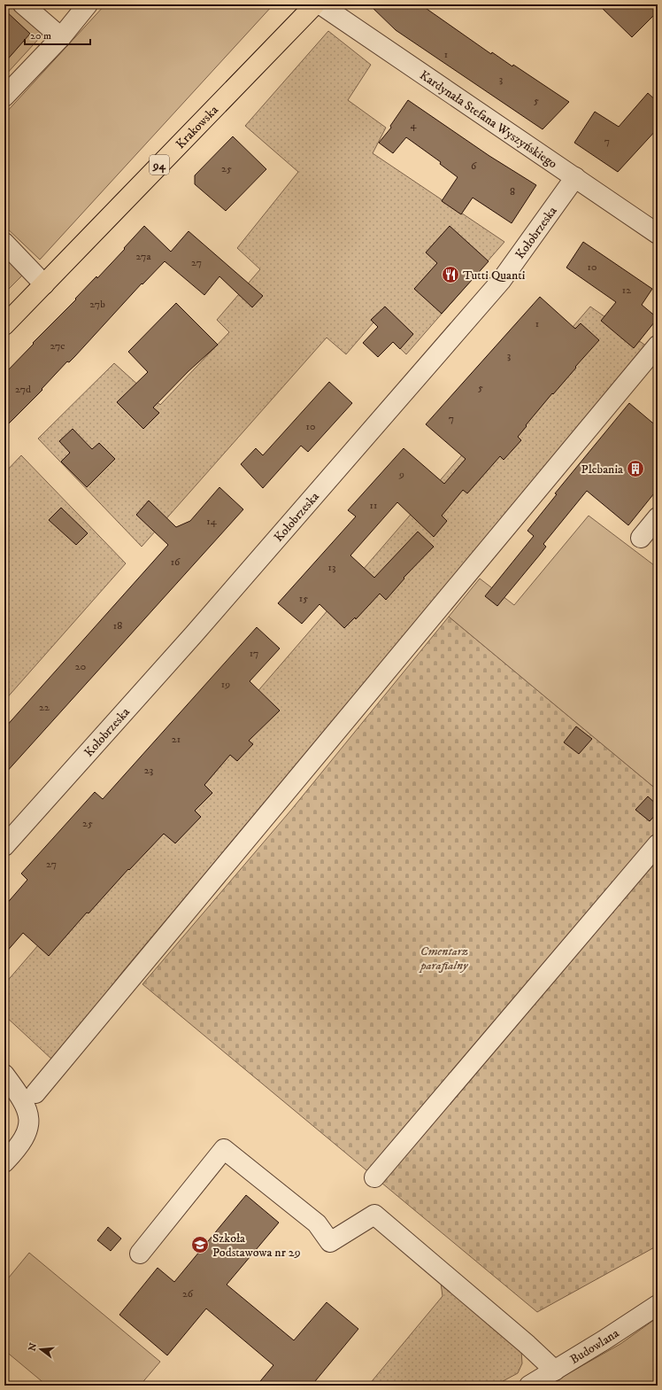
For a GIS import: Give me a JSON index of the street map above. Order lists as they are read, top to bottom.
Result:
{
  "streets": {
    "main road": ["Krakowska", "94"],
    "street": ["Kardynała Stefana Wyszyńskiego", "Kołobrzeska", "Budowlana"]
  },
  "crossings": [
    ["Kardynała Stefana Wyszyńskiego", "Kołobrzeska"]
  ],
  "parks": ["Cmentarz parafialny"],
  "places": {
    "restaurant": ["Tutti Quanti"],
    "building": ["Plebania"],
    "school or university": ["Szkoła Podstawowa nr 29"]
  },
  "house_numbers": [
    "1",
    "3",
    "5",
    "4",
    "7",
    "6",
    "25",
    "8",
    "27a",
    "27",
    "10",
    "12",
    "27b",
    "1",
    "27c",
    "3",
    "5",
    "27d",
    "7",
    "10",
    "9",
    "11",
    "14",
    "16",
    "13",
    "15",
    "18",
    "17",
    "20",
    "19",
    "22",
    "21",
    "23",
    "25",
    "27",
    "26"
  ],
  "scale_bar": "20 m",
  "north": "left"
}
